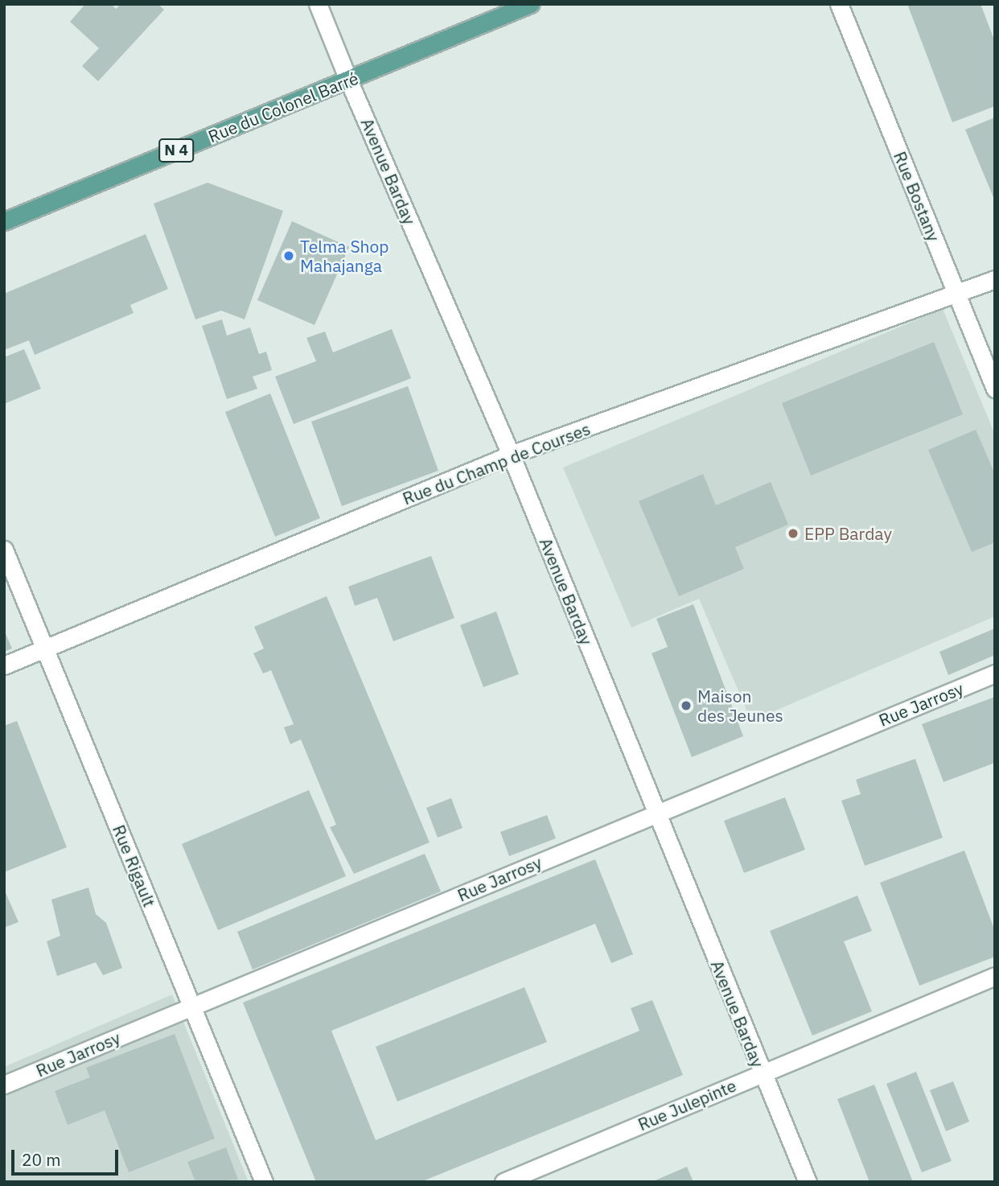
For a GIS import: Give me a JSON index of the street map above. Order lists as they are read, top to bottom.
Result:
{
  "streets": {
    "main road": ["Rue du Colonel Barré", "N 4"],
    "street": [
      "Avenue Barday",
      "Rue Bostany",
      "Rue du Champ de Courses",
      "Rue Jarrosy",
      "Rue Rigault",
      "Rue Julepinte"
    ]
  },
  "crossings": [
    ["Rue du Colonel Barré", "Avenue Barday"],
    ["Avenue Barday", "Rue du Champ de Courses"],
    ["Avenue Barday", "Rue Jarrosy"],
    ["Avenue Barday", "Rue Julepinte"],
    ["Rue Bostany", "Rue du Champ de Courses"],
    ["Rue du Champ de Courses", "Rue Rigault"],
    ["Rue Jarrosy", "Rue Rigault"]
  ],
  "places": ["Telma Shop Mahajanga", "EPP Barday", "Maison des Jeunes"],
  "scale_bar": "20 m"
}
